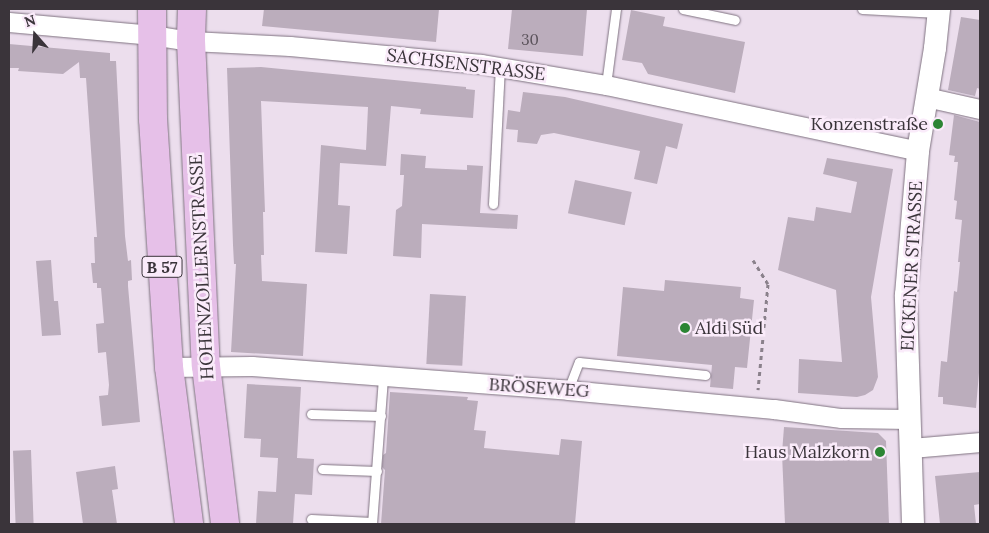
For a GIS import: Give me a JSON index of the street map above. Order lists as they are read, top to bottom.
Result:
{
  "streets": {
    "main road": ["B 57", "HOHENZOLLERNSTRASSE"],
    "street": ["SACHSENSTRASSE", "EICKENER STRASSE", "BRÖSEWEG"]
  },
  "crossings": [
    ["SACHSENSTRASSE", "EICKENER STRASSE"],
    ["SACHSENSTRASSE", "HOHENZOLLERNSTRASSE"],
    ["EICKENER STRASSE", "BRÖSEWEG"],
    ["HOHENZOLLERNSTRASSE", "BRÖSEWEG"]
  ],
  "places": ["Konzenstraße", "Aldi Süd", "Haus Malzkorn"],
  "house_numbers": ["30"],
  "north": "top"
}
